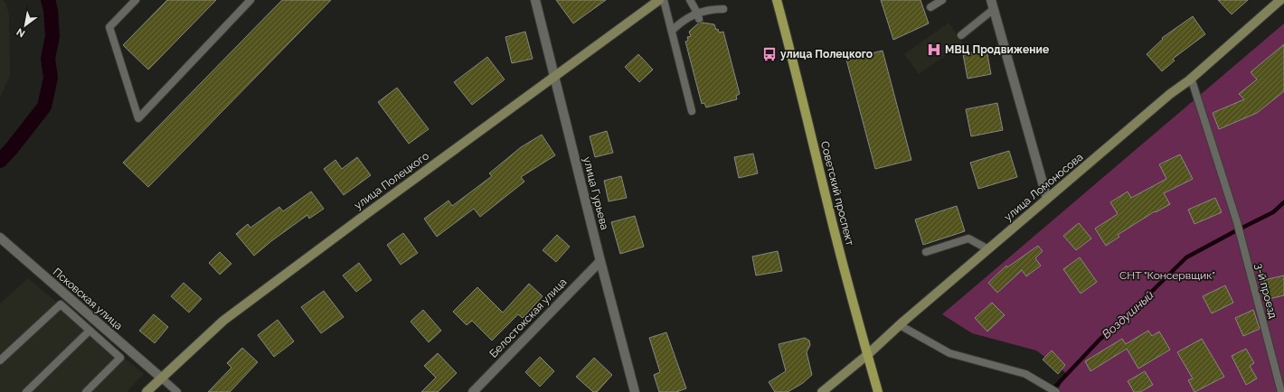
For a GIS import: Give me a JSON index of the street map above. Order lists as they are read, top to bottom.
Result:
{
  "streets": {
    "main road": ["Советский проспект"],
    "street": [
      "улица Полецкого",
      "улица Ломоносова",
      "улица Гурьева",
      "Псковская улица",
      "Белостокская улица"
    ],
    "lane": ["3-й проезд"]
  },
  "crossings": [
    ["улица Полецкого", "улица Гурьева"],
    ["улица Полецкого", "Псковская улица"],
    ["улица Ломоносова", "Советский проспект"],
    ["улица Ломоносова", "3-й проезд"],
    ["улица Гурьева", "Белостокская улица"]
  ],
  "water": ["Воздушный"],
  "parks": ["СНТ \"Консервщик\""],
  "places": {
    "hospital": ["МВЦ Продвижение"],
    "bus stop": ["улица Полецкого"]
  },
  "north": "bottom left"
}
